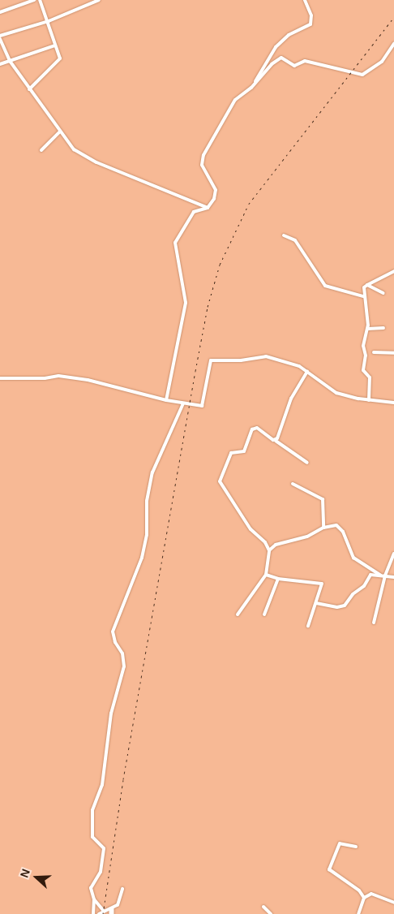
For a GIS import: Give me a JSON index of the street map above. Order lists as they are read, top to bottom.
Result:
{
  "north": "left"
}
